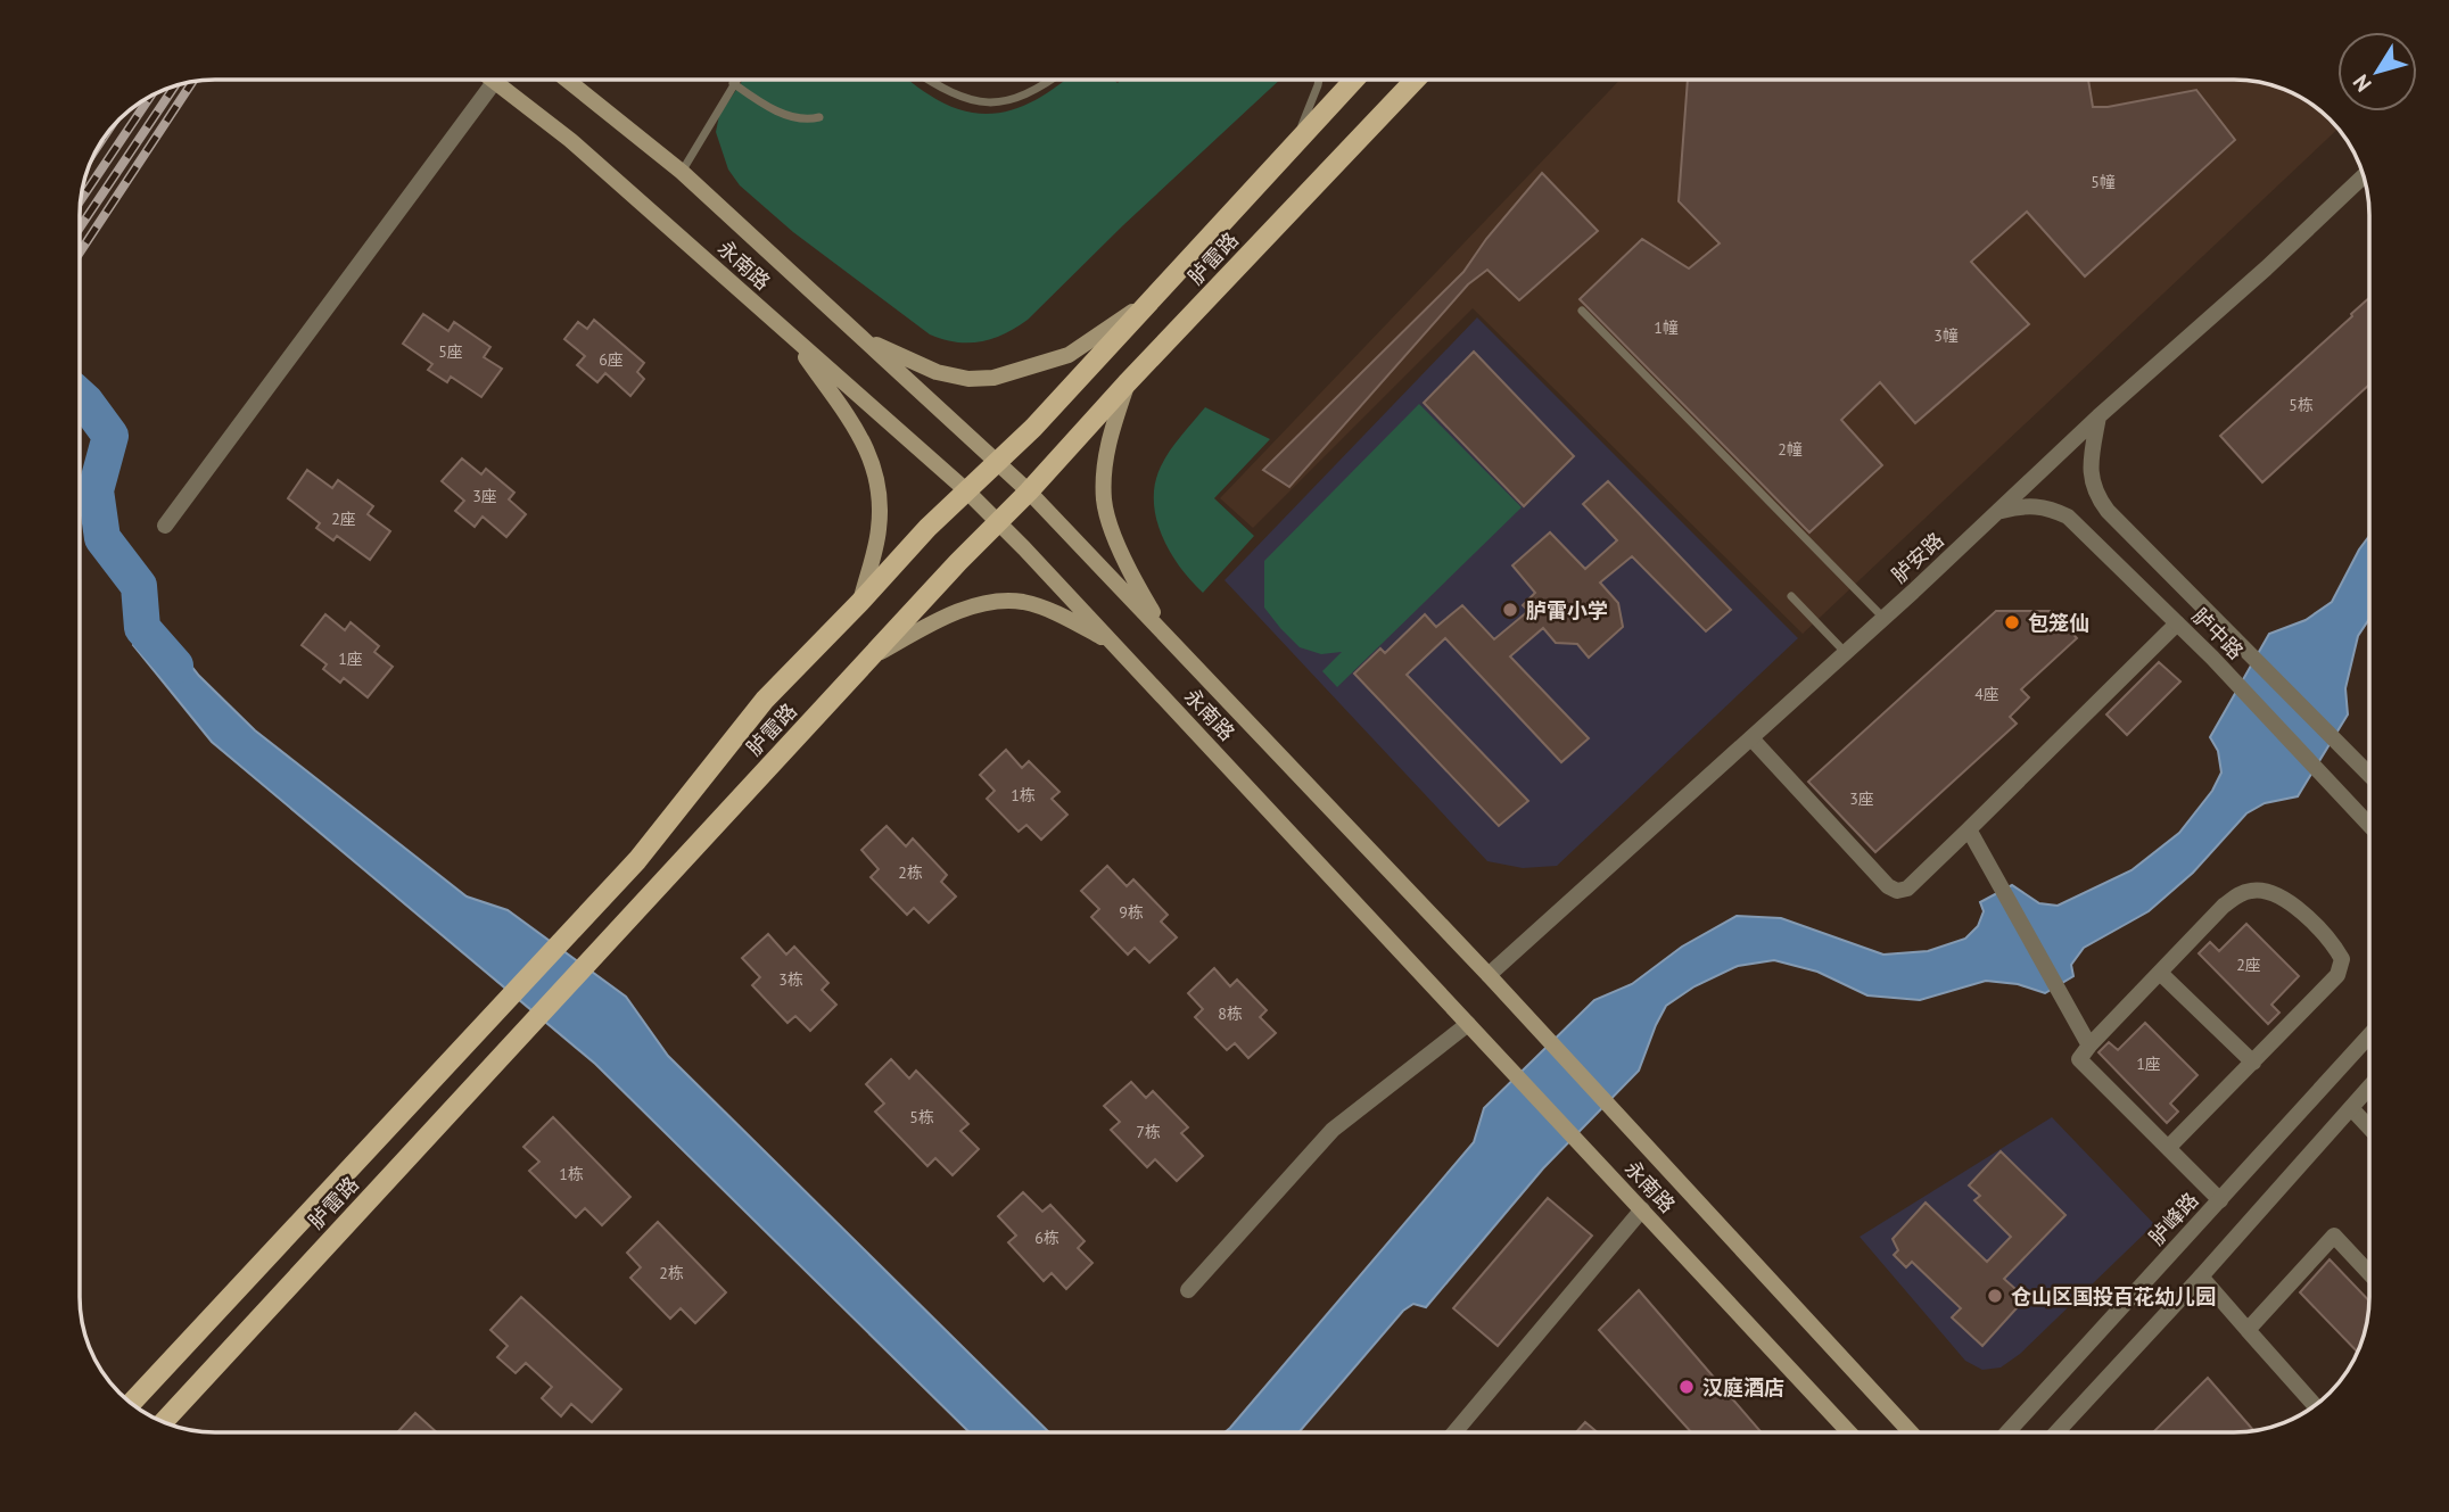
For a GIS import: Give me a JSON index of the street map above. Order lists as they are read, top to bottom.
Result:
{
  "streets": {
    "main road": ["胪雷路", "永南路"],
    "street": ["胪安路", "胪中路", "胪峰路"]
  },
  "crossings": [
    ["胪雷路", "永南路"],
    ["胪安路", "胪中路"]
  ],
  "places": [
    "胪雷小学",
    "包笼仙",
    "仓山区国投百花幼儿园",
    "汉庭酒店"
  ],
  "house_numbers": [
    "5幢",
    "1幢",
    "3幢",
    "5座",
    "6座",
    "5栋",
    "2幢",
    "3座",
    "2座",
    "1座",
    "4座",
    "1栋",
    "3座",
    "2栋",
    "9栋",
    "2座",
    "3栋",
    "8栋",
    "1座",
    "5栋",
    "7栋",
    "1栋",
    "6栋",
    "2栋"
  ],
  "north": "bottom left"
}
